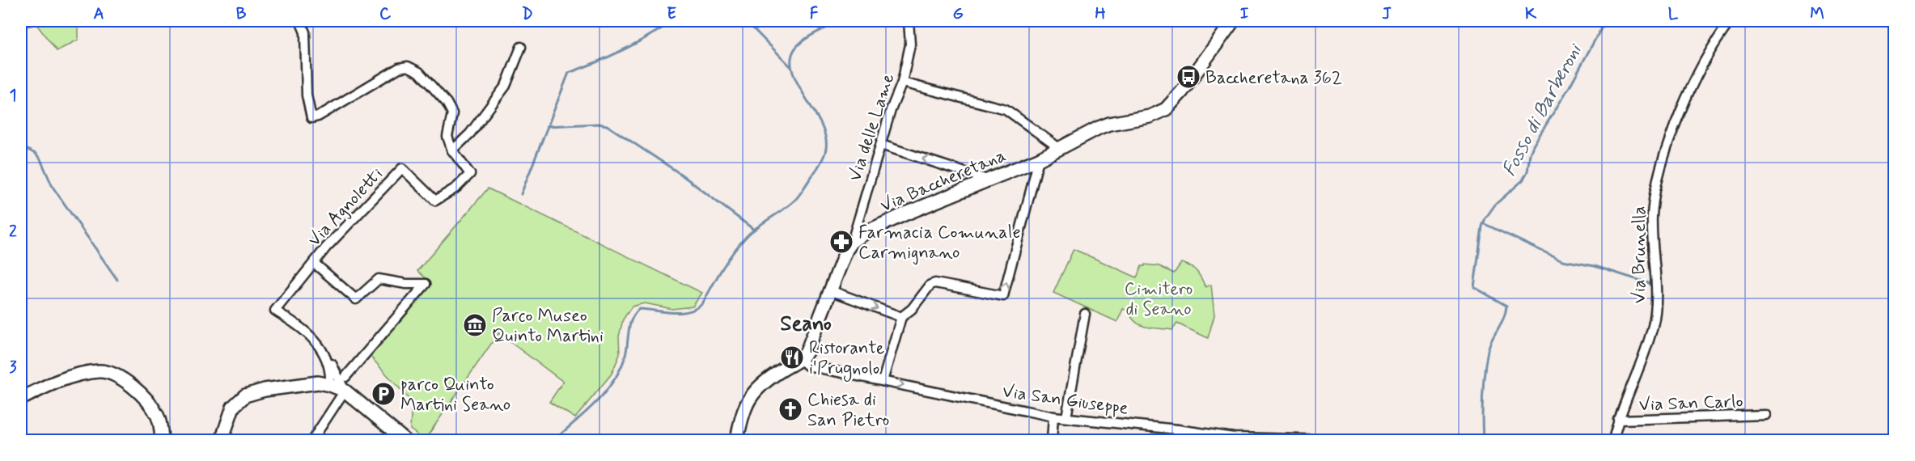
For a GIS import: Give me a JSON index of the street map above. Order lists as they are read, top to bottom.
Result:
{
  "streets": {
    "street": [
      "Via delle Lame",
      "Via Baccheretana",
      "Via Agnoletti",
      "Via Brunella",
      "Via San Giuseppe",
      "Via San Carlo"
    ]
  },
  "crossings": [
    ["Via delle Lame", "Via Baccheretana"],
    ["Via Brunella", "Via San Carlo"]
  ],
  "districts": ["Seano"],
  "water": ["Fosso di Barberoni"],
  "parks": ["Cimitero di Seano"],
  "places": {
    "bus stop": ["Baccheretana 362"],
    "pharmacy": ["Farmacia Comunale Carmignano"],
    "museum": ["Parco Museo Quinto Martini"],
    "restaurant": ["Ristorante i'Prugnolo"],
    "parking": ["parco Quinto Martini Seano"],
    "church": ["Chiesa di San Pietro"]
  },
  "grid": {
    "columns": [
      "A",
      "B",
      "C",
      "D",
      "E",
      "F",
      "G",
      "H",
      "I",
      "J",
      "K",
      "L",
      "M"
    ],
    "rows": ["1", "2", "3"]
  }
}
